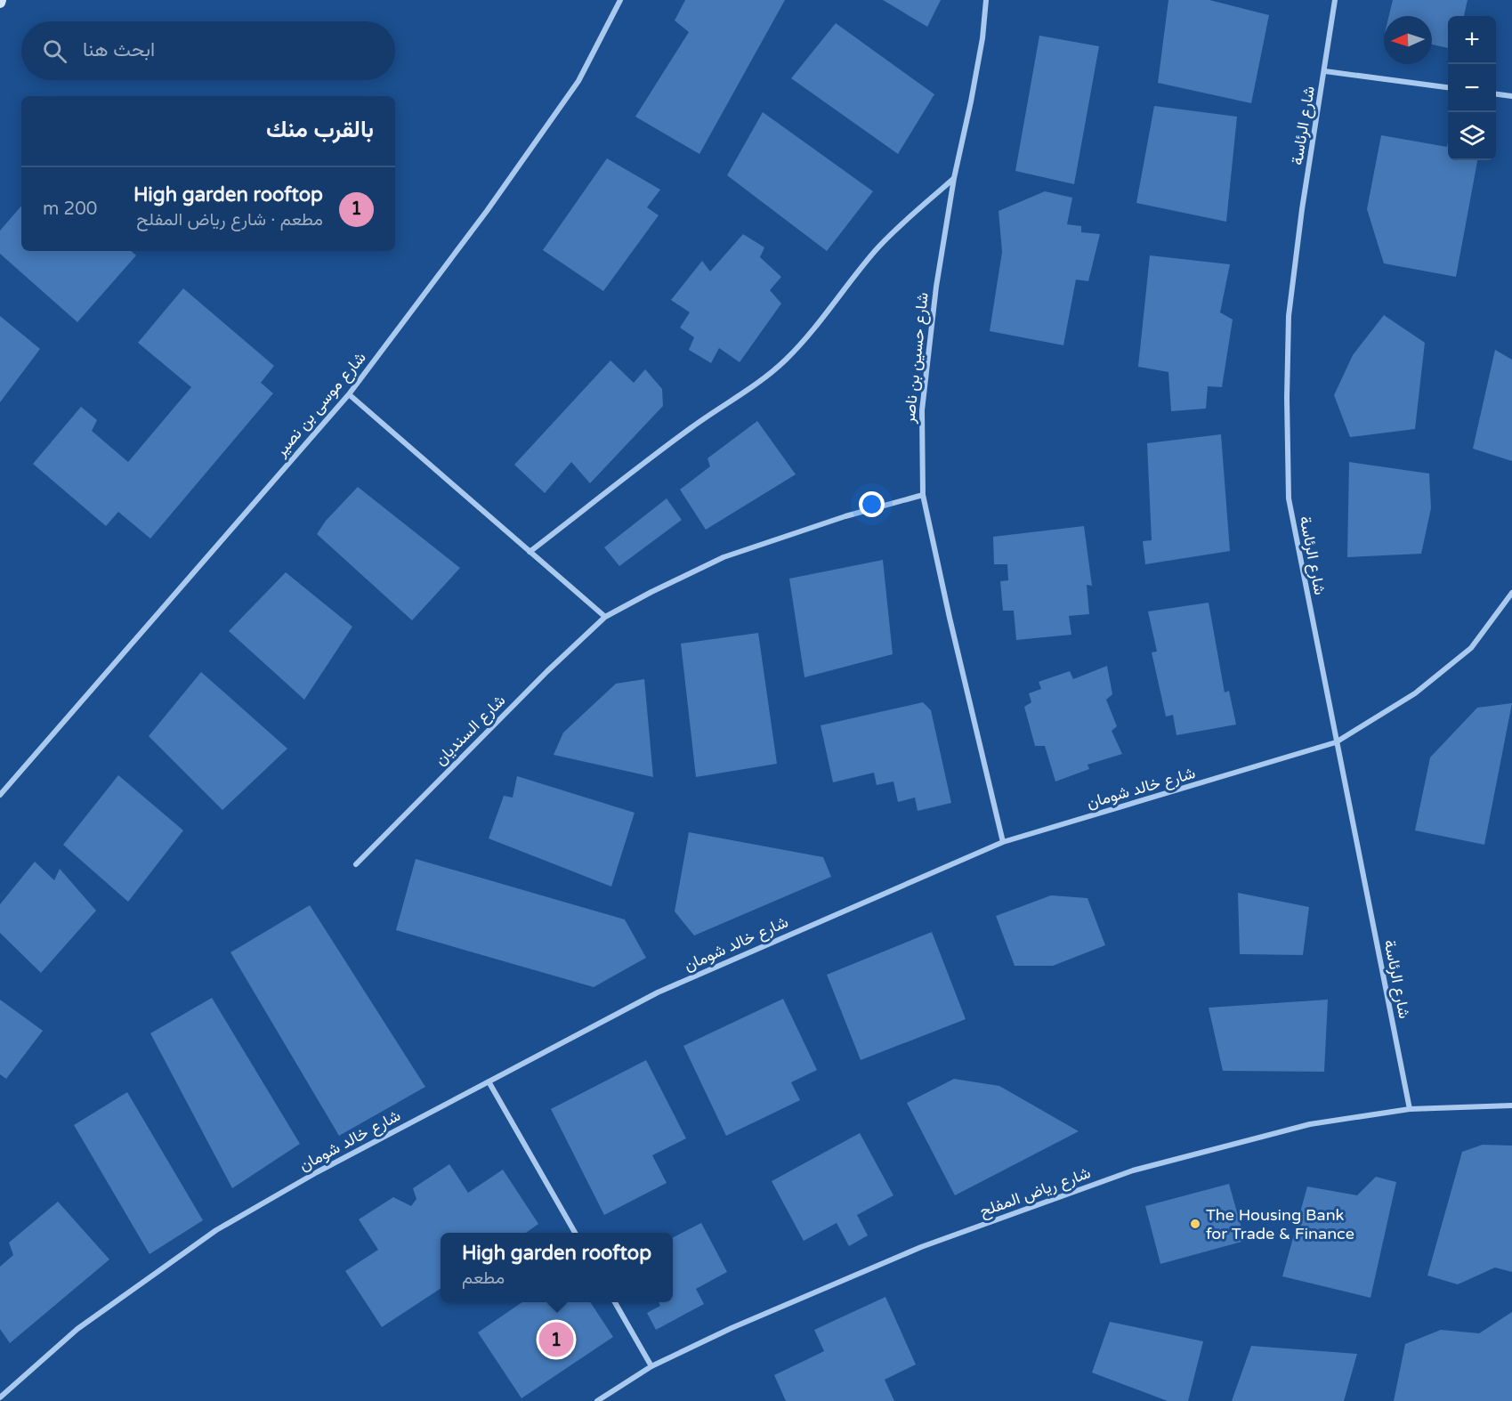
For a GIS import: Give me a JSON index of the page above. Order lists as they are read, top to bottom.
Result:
{
  "streets": {
    "street": [
      "شارع الرئاسة",
      "شارع حسين بن ناصر",
      "شارع موسى بن نصير",
      "شارع السنديان",
      "شارع خالد شومان",
      "شارع رياض المفلح"
    ]
  },
  "crossings": [
    ["شارع الرئاسة", "شارع خالد شومان"],
    ["شارع الرئاسة", "شارع رياض المفلح"],
    ["شارع حسين بن ناصر", "شارع السنديان"],
    ["شارع حسين بن ناصر", "شارع خالد شومان"]
  ],
  "places": ["The Housing Bank for Trade & Finance"],
  "north": "left",
  "page": {
    "map_buttons": ["+", "−"],
    "search": "ابحث هنا",
    "heading": "بالقرب منك",
    "list": [
      {
        "mark": "1",
        "name": "High garden rooftop",
        "note": "مطعم · شارع رياض المفلح",
        "value": "200 m"
      }
    ],
    "popup": ["High garden rooftop", "مطعم"],
    "pins": "1"
  }
}
